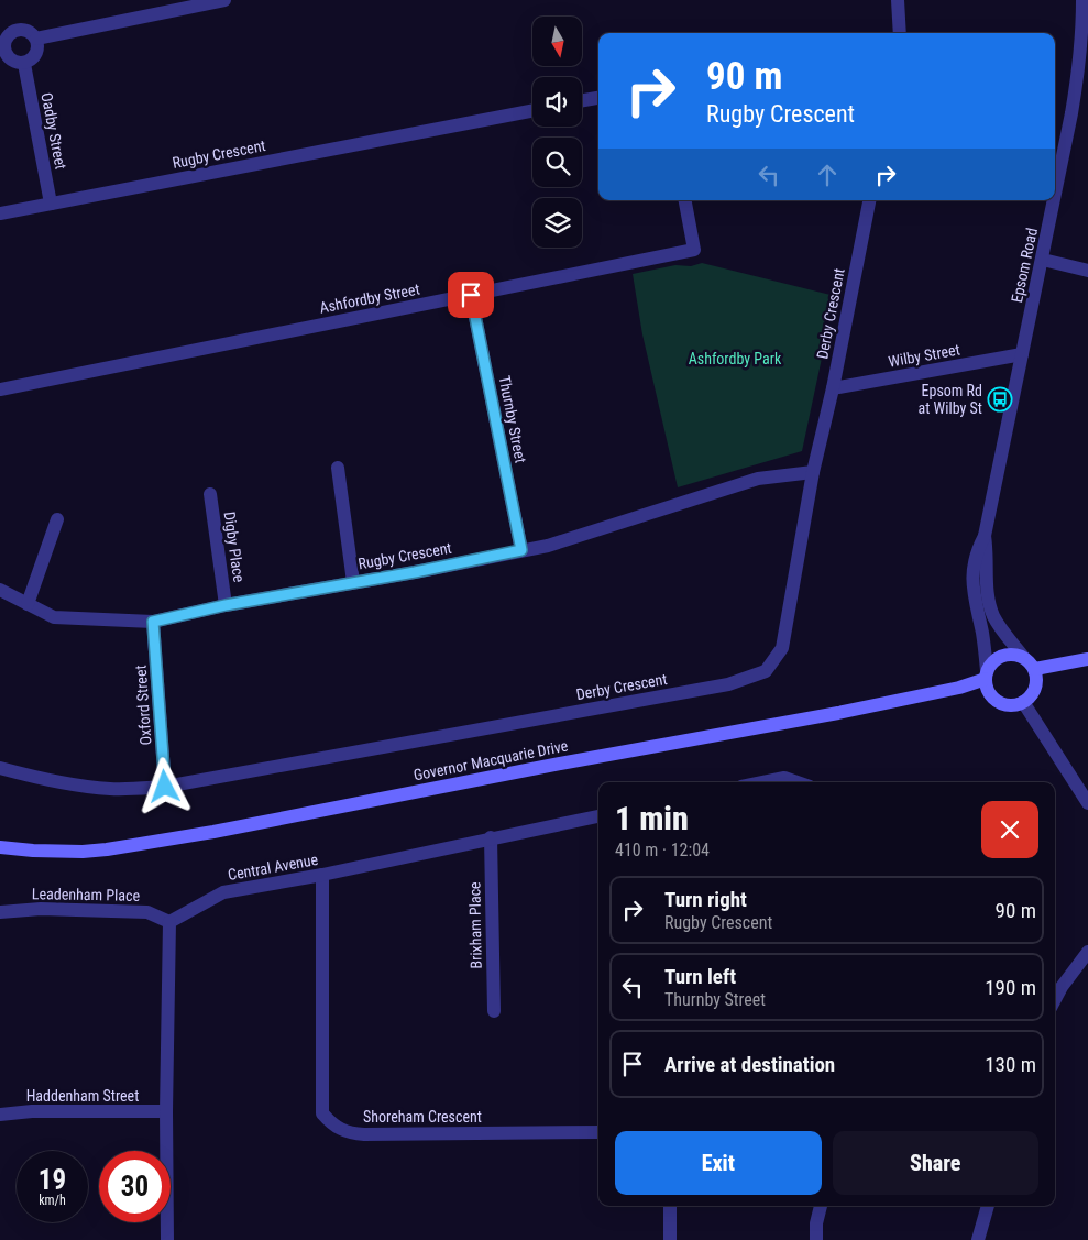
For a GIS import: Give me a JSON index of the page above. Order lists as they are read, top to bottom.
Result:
{
  "streets": {
    "main road": ["Governor Macquarie Drive"],
    "street": [
      "Oadby Street",
      "Rugby Crescent",
      "Epsom Road",
      "Ashfordby Street",
      "Derby Crescent",
      "Wilby Street",
      "Thurnby Street",
      "Digby Place",
      "Oxford Street",
      "Central Avenue",
      "Leadenham Place",
      "Brixham Place",
      "Haddenham Street",
      "Shoreham Crescent"
    ]
  },
  "crossings": [
    ["Oadby Street", "Rugby Crescent"],
    ["Rugby Crescent", "Derby Crescent"],
    ["Rugby Crescent", "Thurnby Street"],
    ["Rugby Crescent", "Digby Place"],
    ["Rugby Crescent", "Oxford Street"],
    ["Epsom Road", "Wilby Street"],
    ["Epsom Road", "Governor Macquarie Drive"],
    ["Ashfordby Street", "Thurnby Street"],
    ["Derby Crescent", "Wilby Street"],
    ["Derby Crescent", "Oxford Street"],
    ["Central Avenue", "Leadenham Place"],
    ["Central Avenue", "Brixham Place"],
    ["Central Avenue", "Shoreham Crescent"]
  ],
  "parks": ["Ashfordby Park"],
  "places": {
    "bus stop": ["Epsom Rd at Wilby St"]
  },
  "north": "bottom",
  "page": {
    "turn": ["90 m", "Rugby Crescent"],
    "heading": ["1 min", "410 m · 12:04"],
    "list": [
      {
        "name": "Turn right",
        "note": "Rugby Crescent",
        "value": "90 m"
      },
      {
        "name": "Turn left",
        "note": "Thurnby Street",
        "value": "190 m"
      },
      {
        "name": "Arrive at destination",
        "value": "130 m"
      }
    ],
    "buttons": ["Exit", "Share"],
    "speed": "19 km/h",
    "limit": "30"
  }
}
